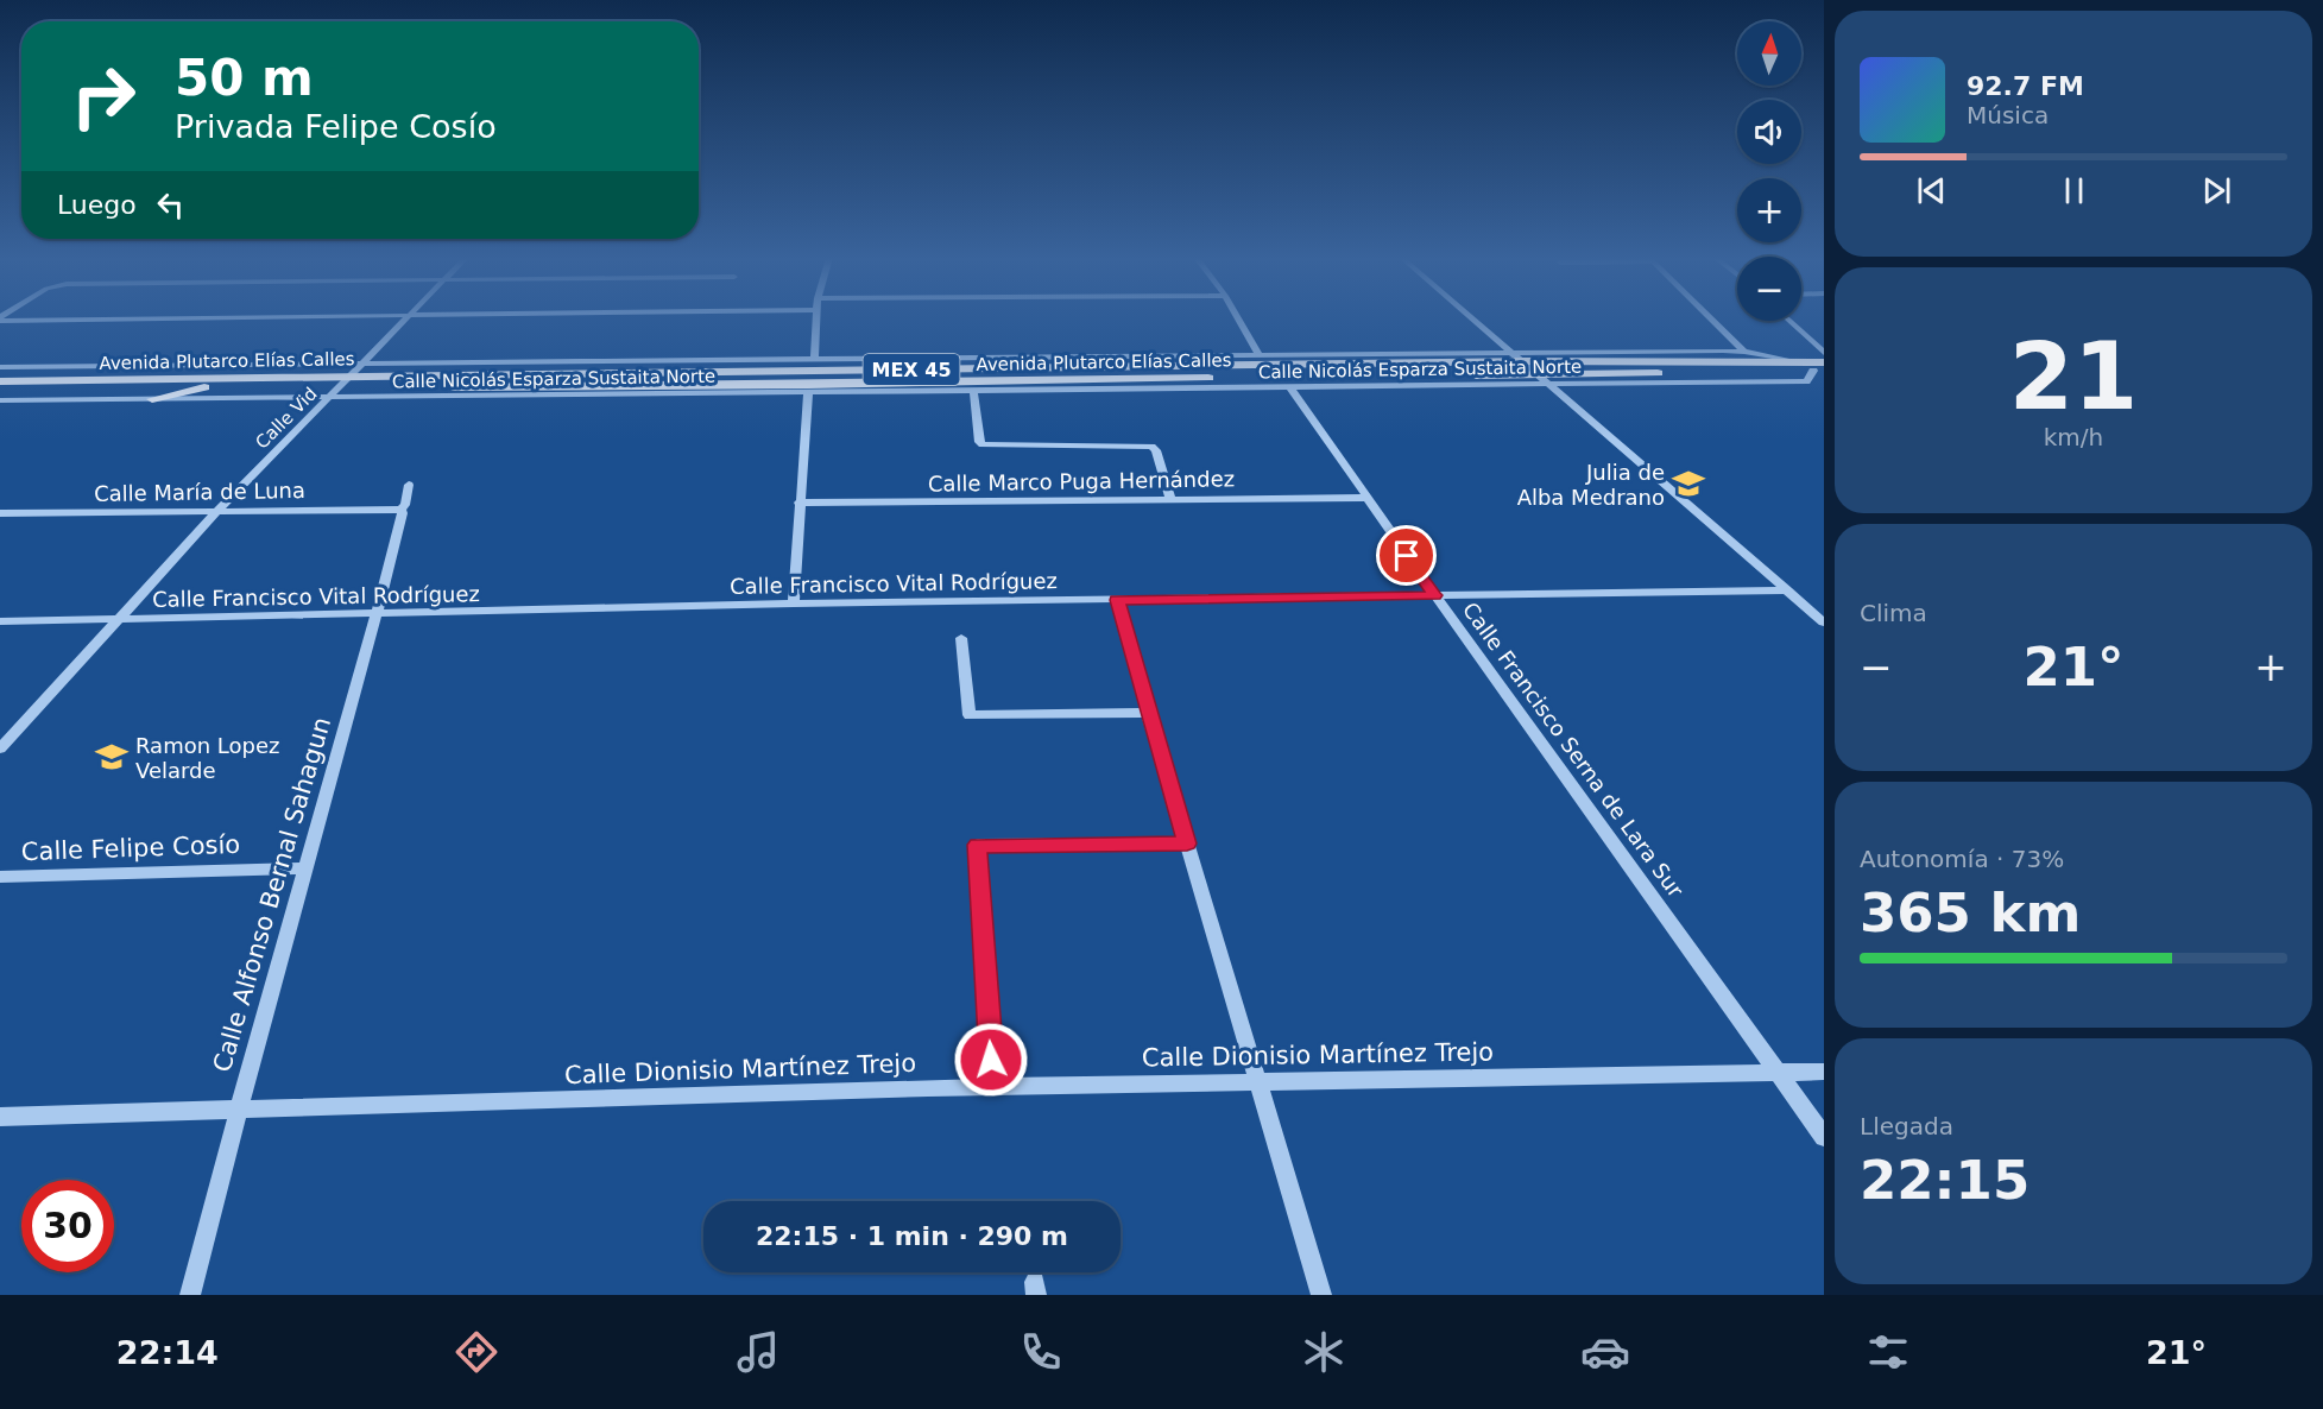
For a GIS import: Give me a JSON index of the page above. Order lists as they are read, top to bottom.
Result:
{
  "streets": {
    "main road": ["Avenida Plutarco Elías Calles", "MEX 45"],
    "street": [
      "Calle Nicolás Esparza Sustaita Norte",
      "Calle Vid",
      "Calle Marco Puga Hernández",
      "Calle María de Luna",
      "Calle Francisco Vital Rodríguez",
      "Calle Francisco Serna de Lara Sur",
      "Calle Felipe Cosío",
      "Calle Alfonso Bernal Sahagun",
      "Calle Dionisio Martínez Trejo"
    ]
  },
  "crossings": [
    ["Avenida Plutarco Elías Calles", "Calle Nicolás Esparza Sustaita Norte"],
    ["Avenida Plutarco Elías Calles", "Calle Vid"],
    ["Calle Nicolás Esparza Sustaita Norte", "Calle Vid"],
    ["Calle Nicolás Esparza Sustaita Norte", "Calle Francisco Serna de Lara Sur"],
    ["Calle Vid", "Calle María de Luna"],
    ["Calle Vid", "Calle Francisco Vital Rodríguez"],
    ["Calle Marco Puga Hernández", "Calle Francisco Serna de Lara Sur"],
    ["Calle María de Luna", "Calle Alfonso Bernal Sahagun"],
    ["Calle Francisco Vital Rodríguez", "Calle Francisco Serna de Lara Sur"],
    ["Calle Francisco Vital Rodríguez", "Calle Alfonso Bernal Sahagun"],
    ["Calle Francisco Serna de Lara Sur", "Calle Dionisio Martínez Trejo"],
    ["Calle Felipe Cosío", "Calle Alfonso Bernal Sahagun"],
    ["Calle Alfonso Bernal Sahagun", "Calle Dionisio Martínez Trejo"]
  ],
  "places": {
    "school or university": ["Julia de Alba Medrano", "Ramon Lopez Velarde"]
  },
  "north": "top",
  "page": {
    "map_buttons": ["+", "−"],
    "turn": ["50 m", "Privada Felipe Cosío"],
    "song": ["92.7 FM", "Música"],
    "then": "Luego",
    "tile": [
      ["21", "km/h"],
      "Clima",
      ["Autonomía · 73%", "365 km"],
      ["Llegada", "22:15"]
    ],
    "heat": ["−", "21°", "+"],
    "limit": "30",
    "trip": "22:15 · 1 min · 290 m",
    "tabs": ["22:14", "21°"]
  }
}
